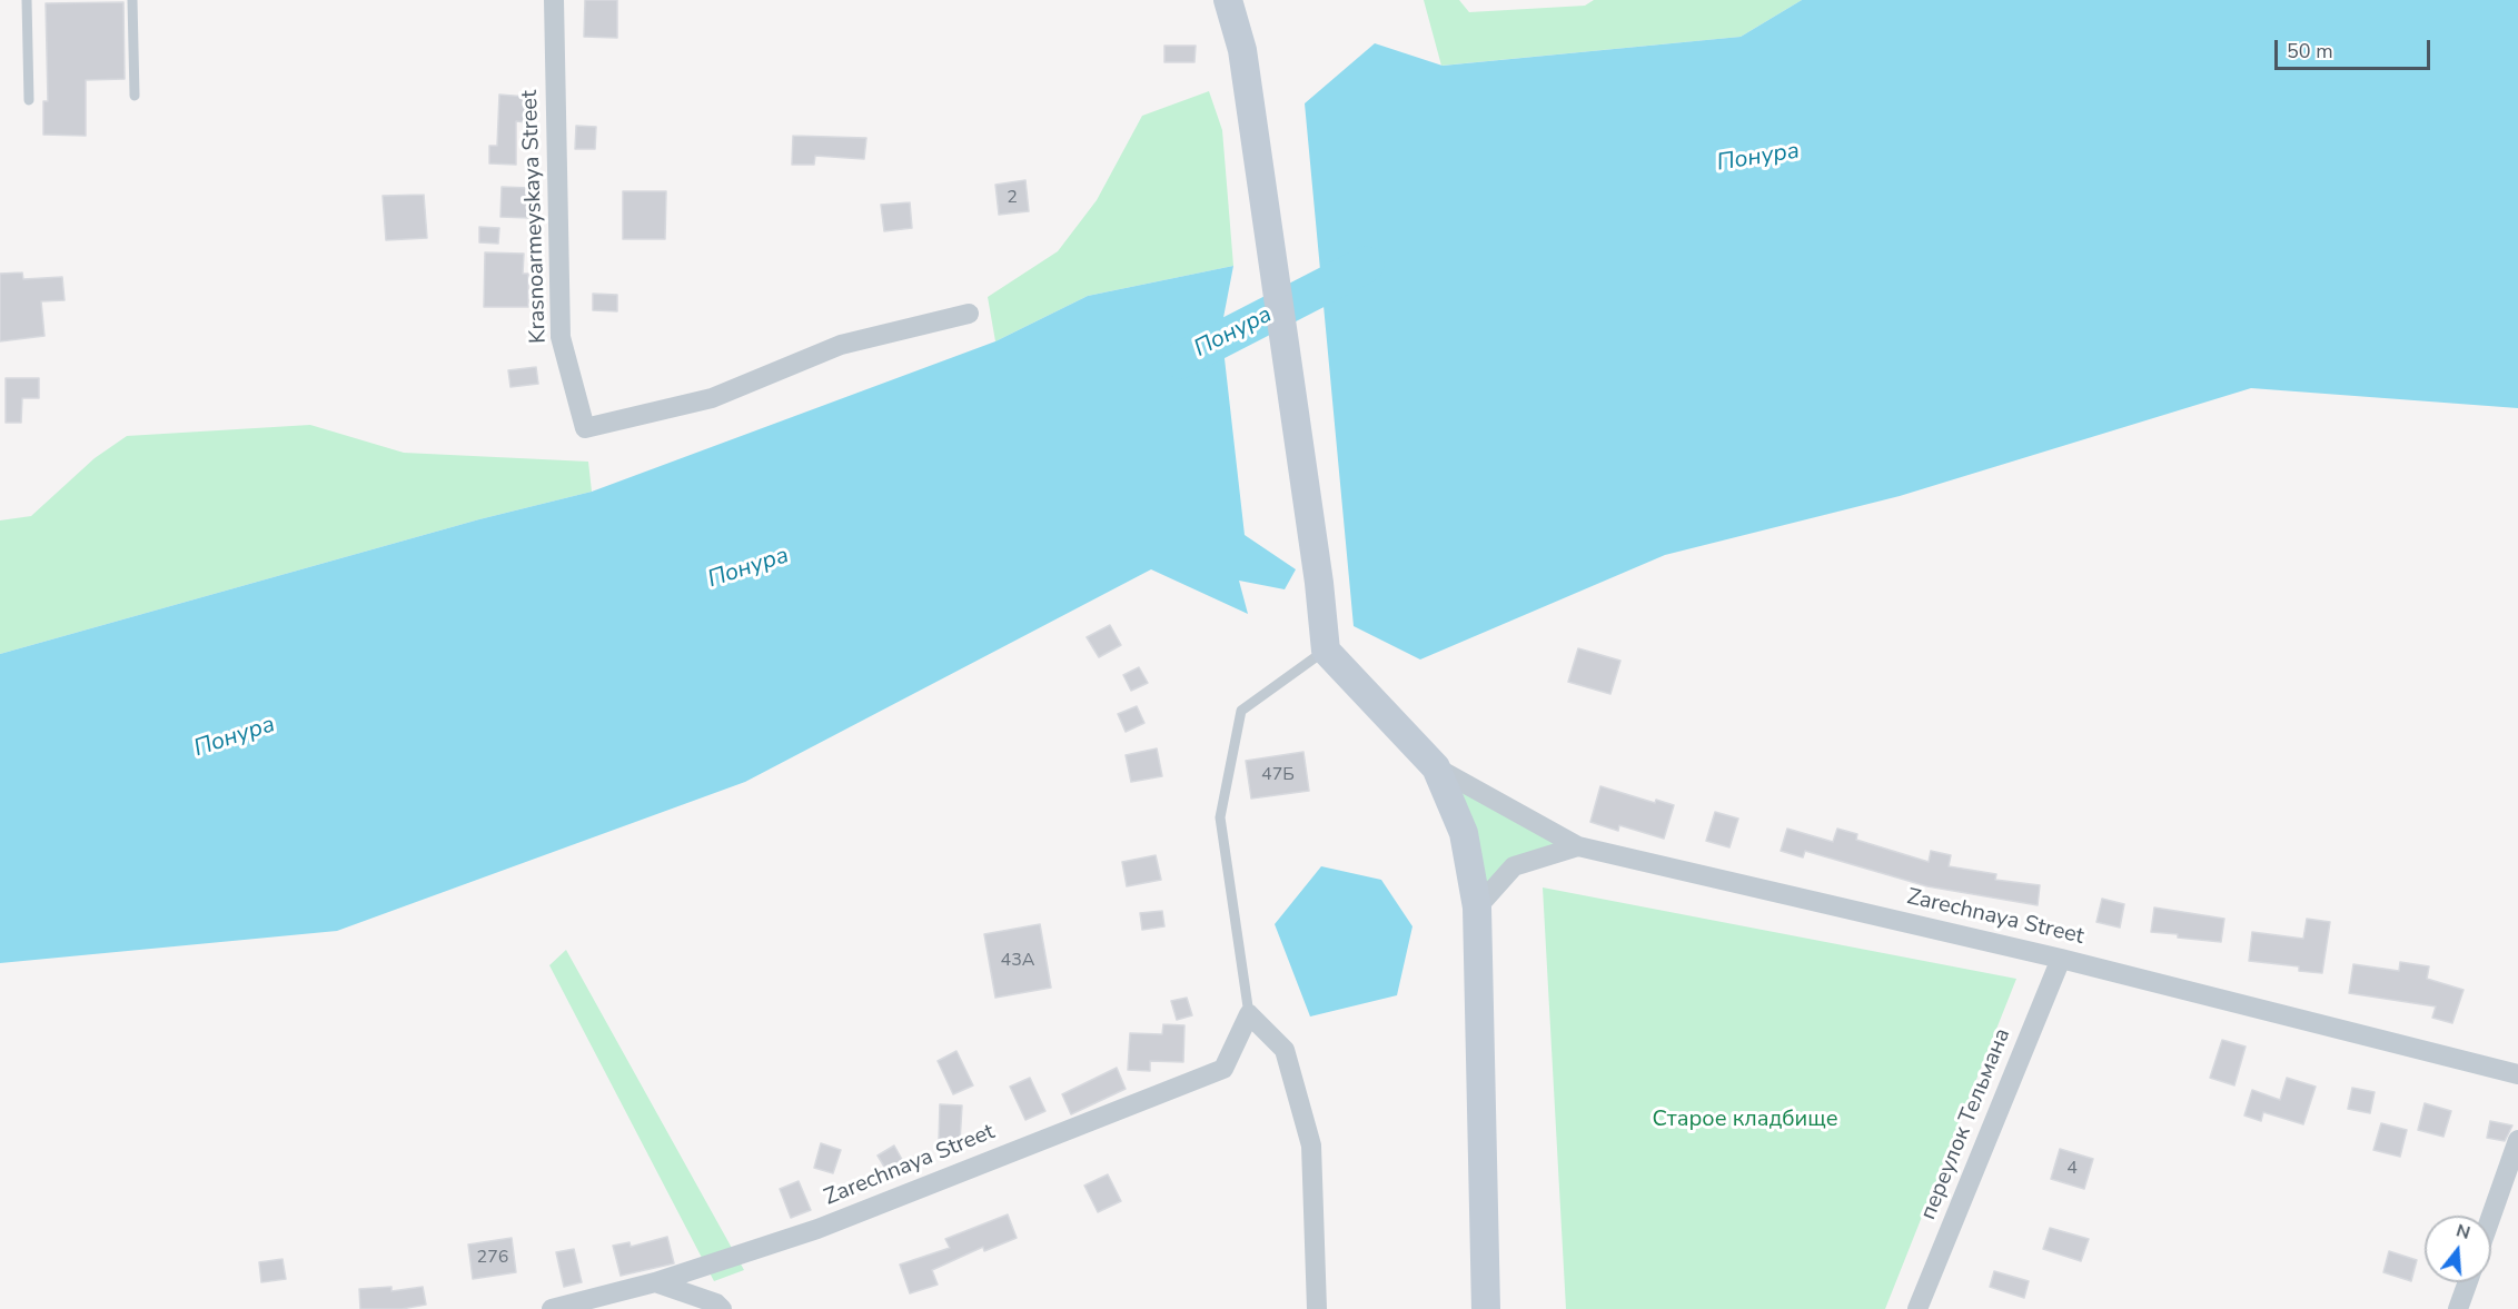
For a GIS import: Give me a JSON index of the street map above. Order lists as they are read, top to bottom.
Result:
{
  "streets": {
    "street": ["Krasnoarmeyskaya Street", "Zarechnaya Street", "переулок Тельмана"]
  },
  "crossings": [
    ["Zarechnaya Street", "переулок Тельмана"]
  ],
  "water": ["Понура"],
  "parks": ["Старое кладбище"],
  "house_numbers": [
    "2",
    "47Б",
    "43А",
    "4",
    "276"
  ],
  "scale_bar": "50 m",
  "north": "top"
}
